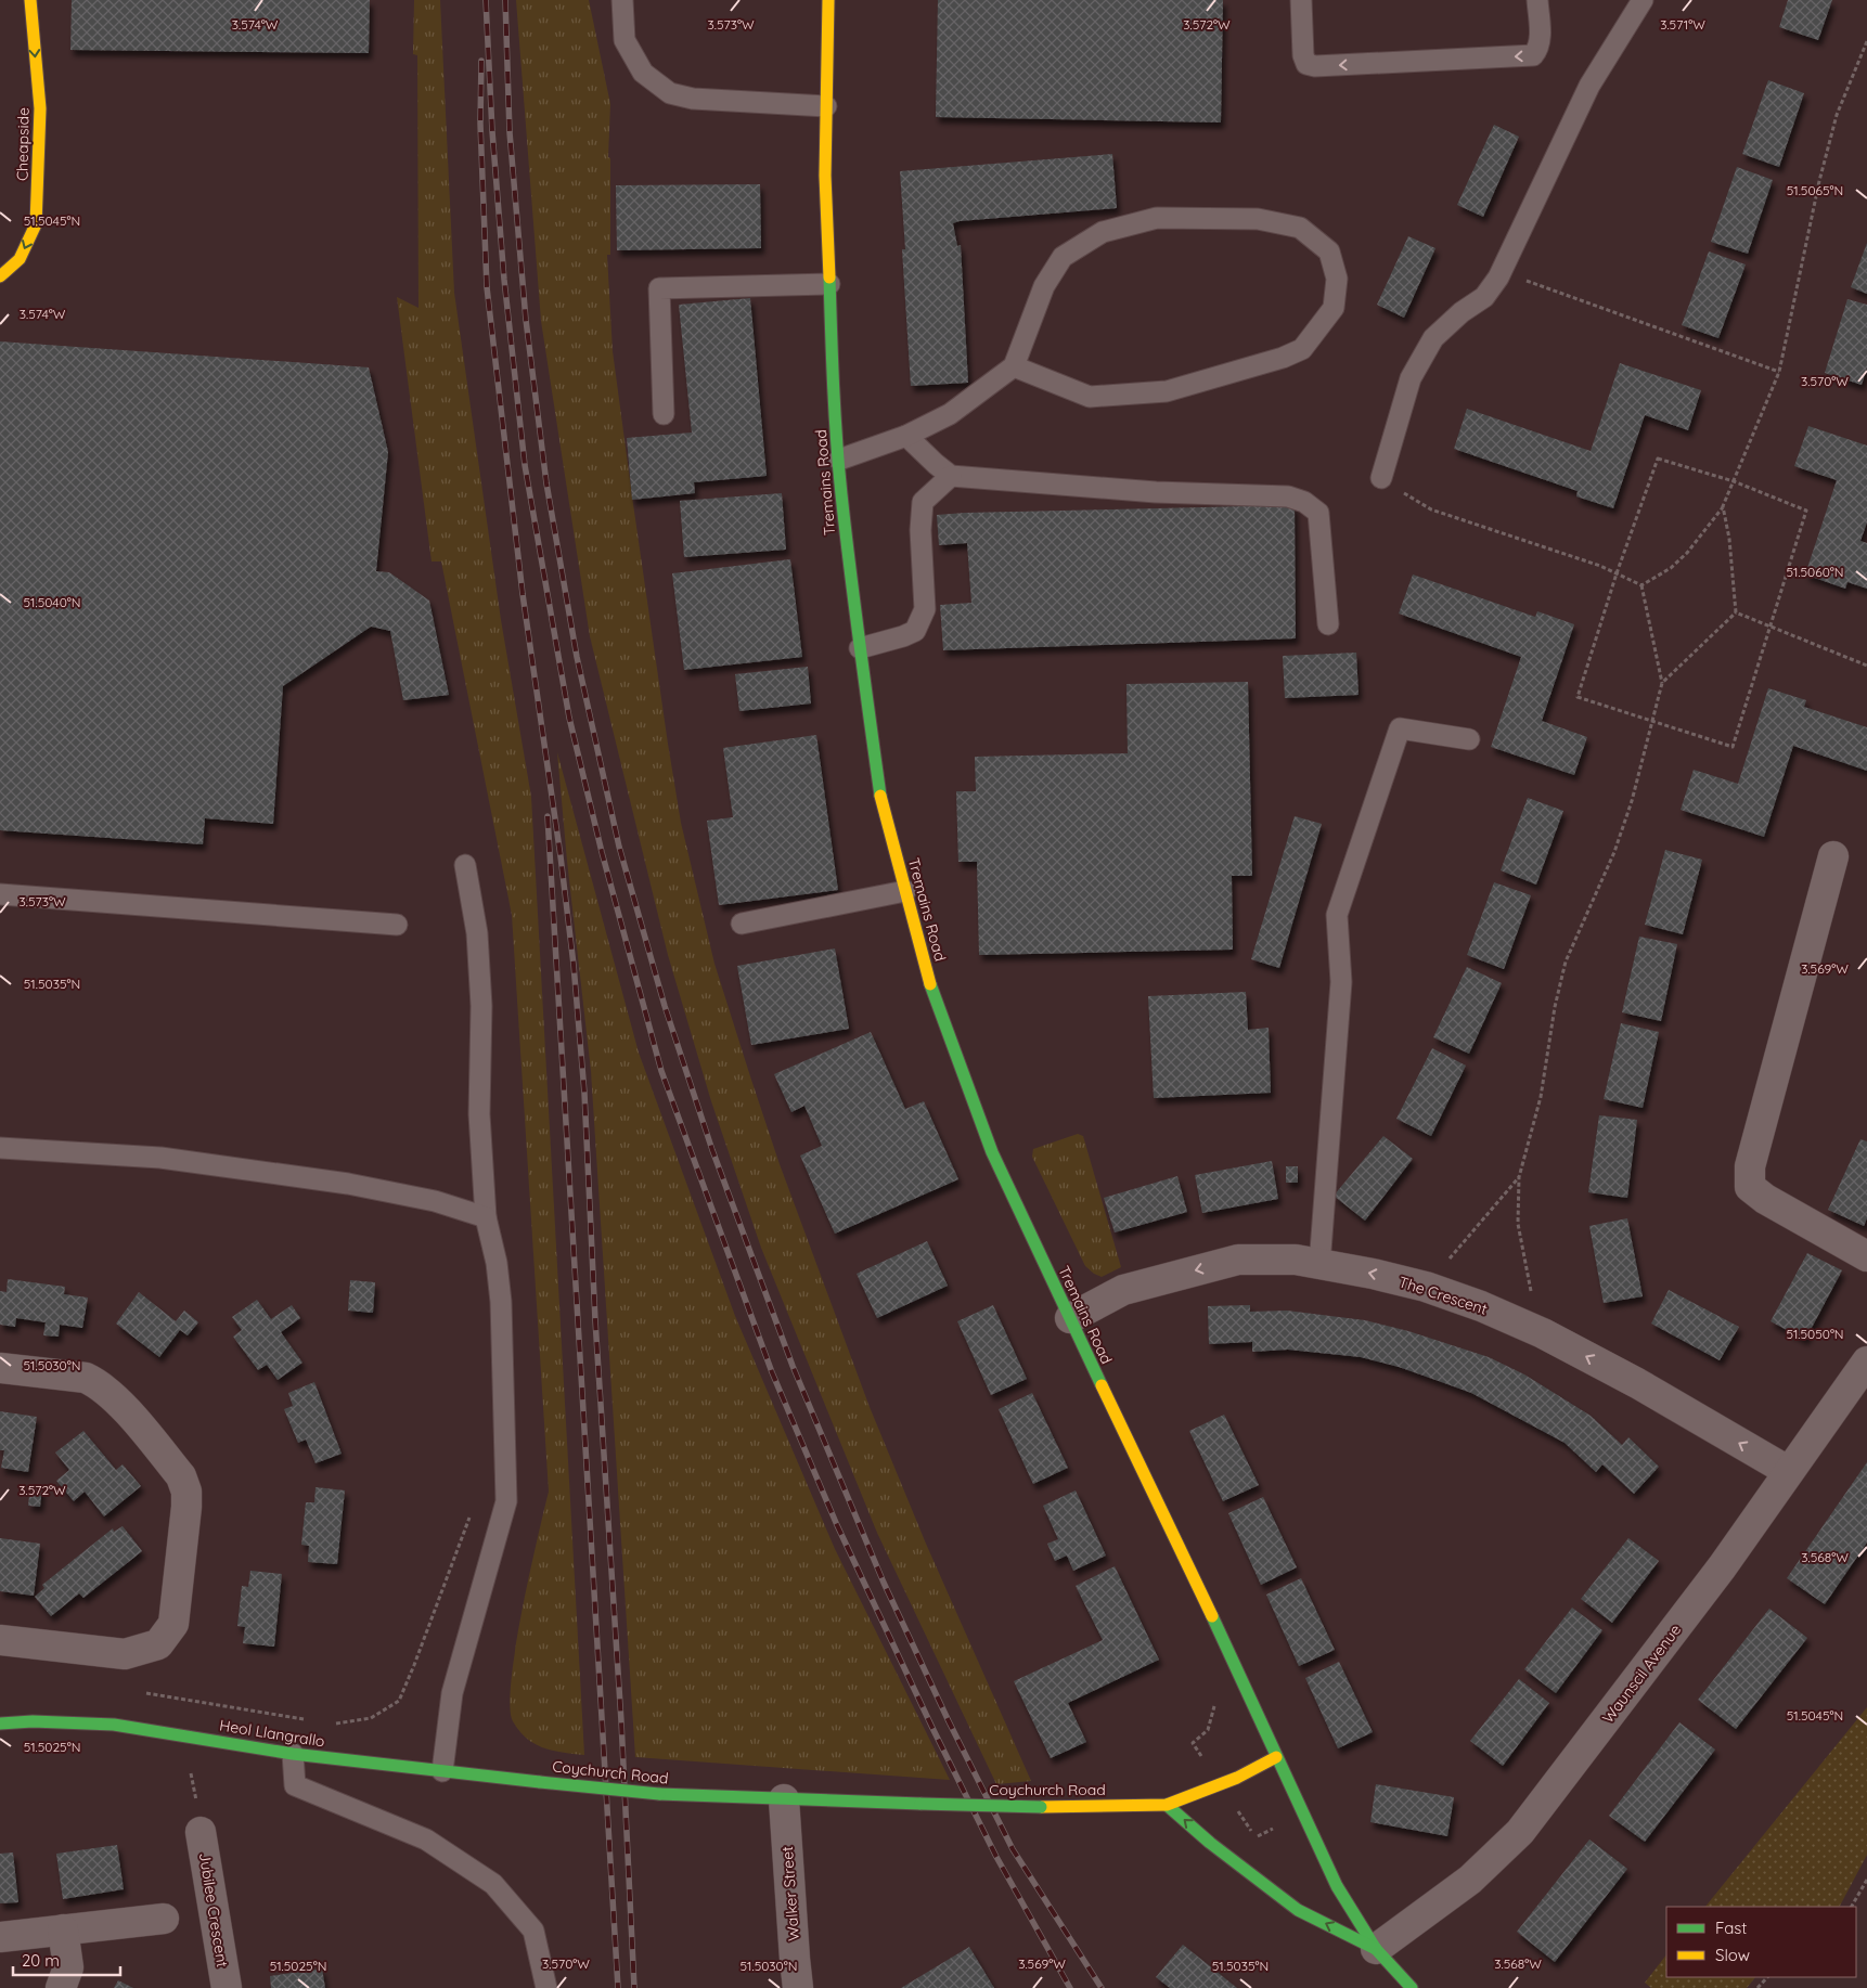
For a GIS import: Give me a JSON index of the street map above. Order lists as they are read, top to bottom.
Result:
{
  "streets": {
    "main road": [
      "Cheapside",
      "Tremains Road",
      "Heol Llangrallo",
      "Coychurch Road"
    ],
    "street": [
      "The Crescent",
      "Waunscil Avenue",
      "Walker Street",
      "Jubilee Crescent"
    ]
  },
  "crossings": [
    ["Tremains Road", "The Crescent"],
    ["Tremains Road", "Coychurch Road"],
    ["The Crescent", "Waunscil Avenue"],
    ["Heol Llangrallo", "Coychurch Road"],
    ["Coychurch Road", "Walker Street"]
  ],
  "one_way": ["Cheapside", "The Crescent"],
  "legend": ["Fast", "Slow"],
  "scale_bar": "20 m",
  "coordinates": [
    "3.574°W",
    "3.573°W",
    "3.572°W",
    "3.571°W",
    "51.5065°N",
    "51.5045°N",
    "3.570°W",
    "51.5060°N",
    "51.5040°N",
    "3.569°W",
    "51.5035°N",
    "51.5050°N",
    "51.5030°N",
    "3.568°W",
    "51.5025°N"
  ]
}
